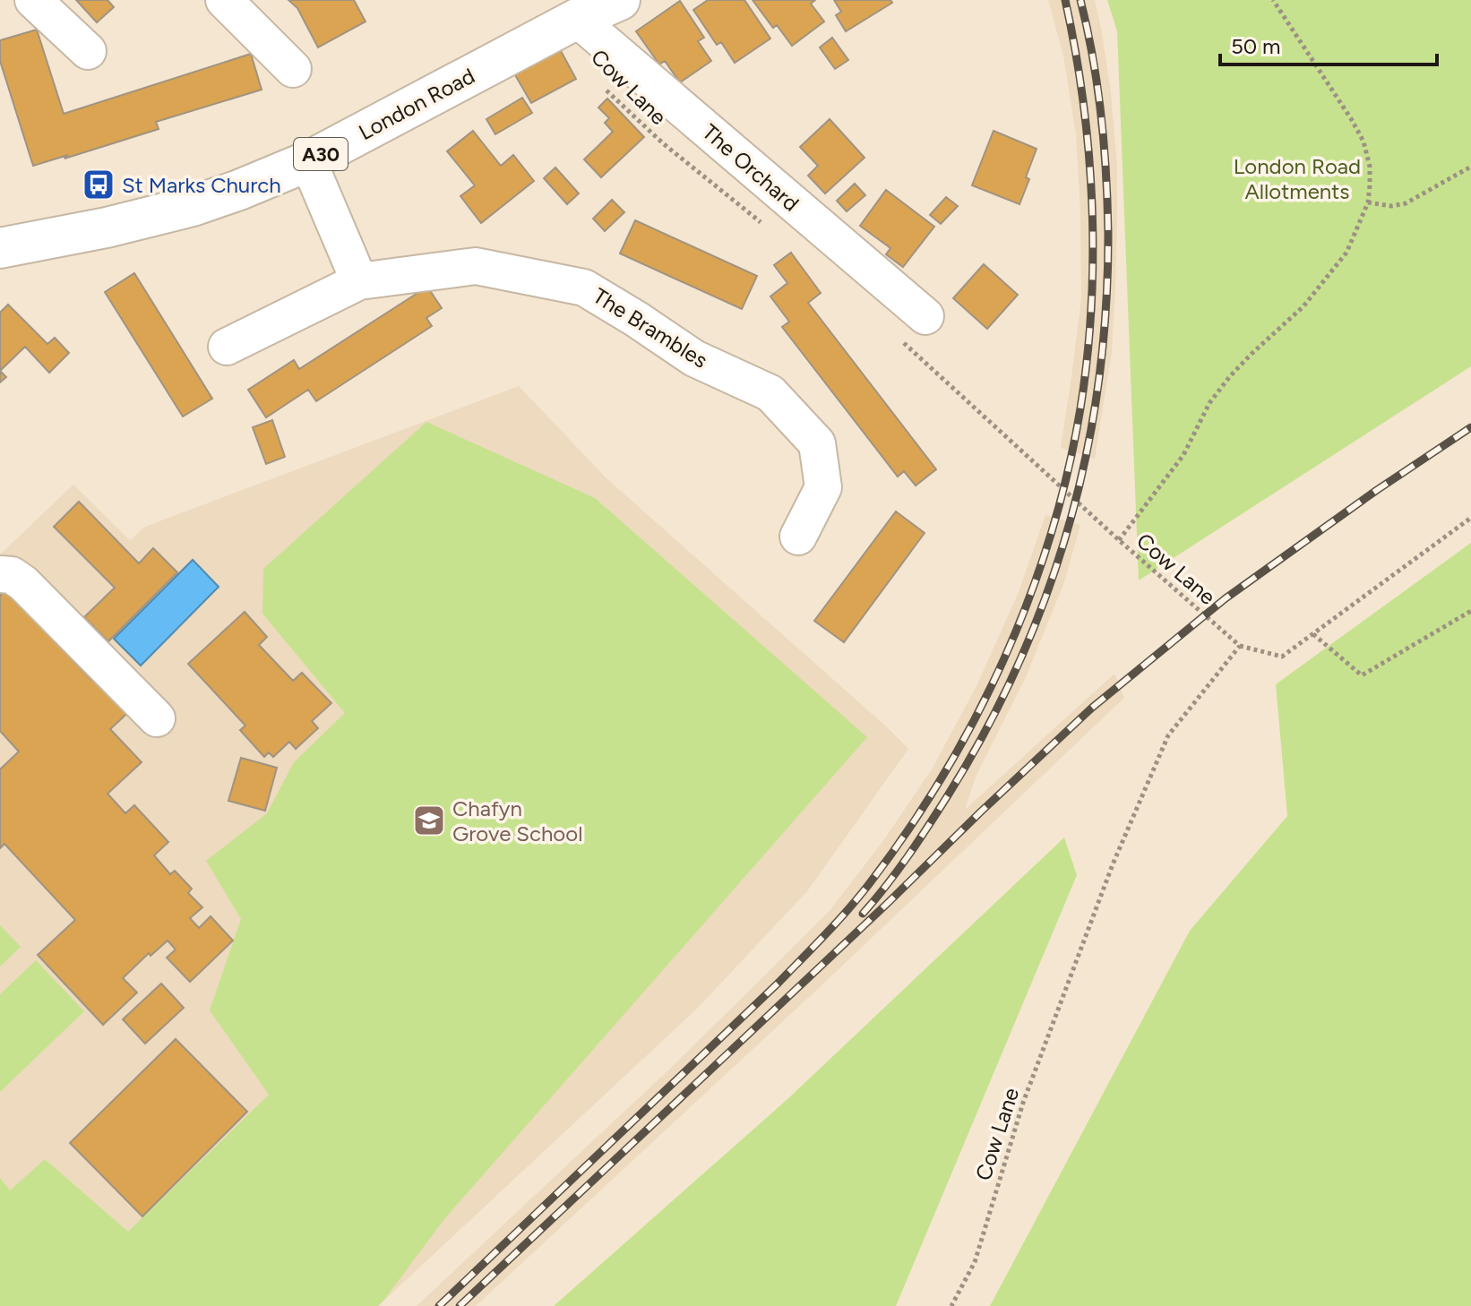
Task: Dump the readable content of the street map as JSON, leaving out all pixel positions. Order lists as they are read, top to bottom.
{
  "streets": {
    "highway": ["London Road", "A30"],
    "street": ["The Orchard", "The Brambles"],
    "path": ["Cow Lane"]
  },
  "crossings": [
    ["Cow Lane", "The Orchard"],
    ["London Road", "The Orchard"]
  ],
  "parks": ["London Road Allotments"],
  "places": {
    "bus stop": ["St Marks Church"],
    "school or university": ["Chafyn Grove School"]
  },
  "scale_bar": "50 m"
}
